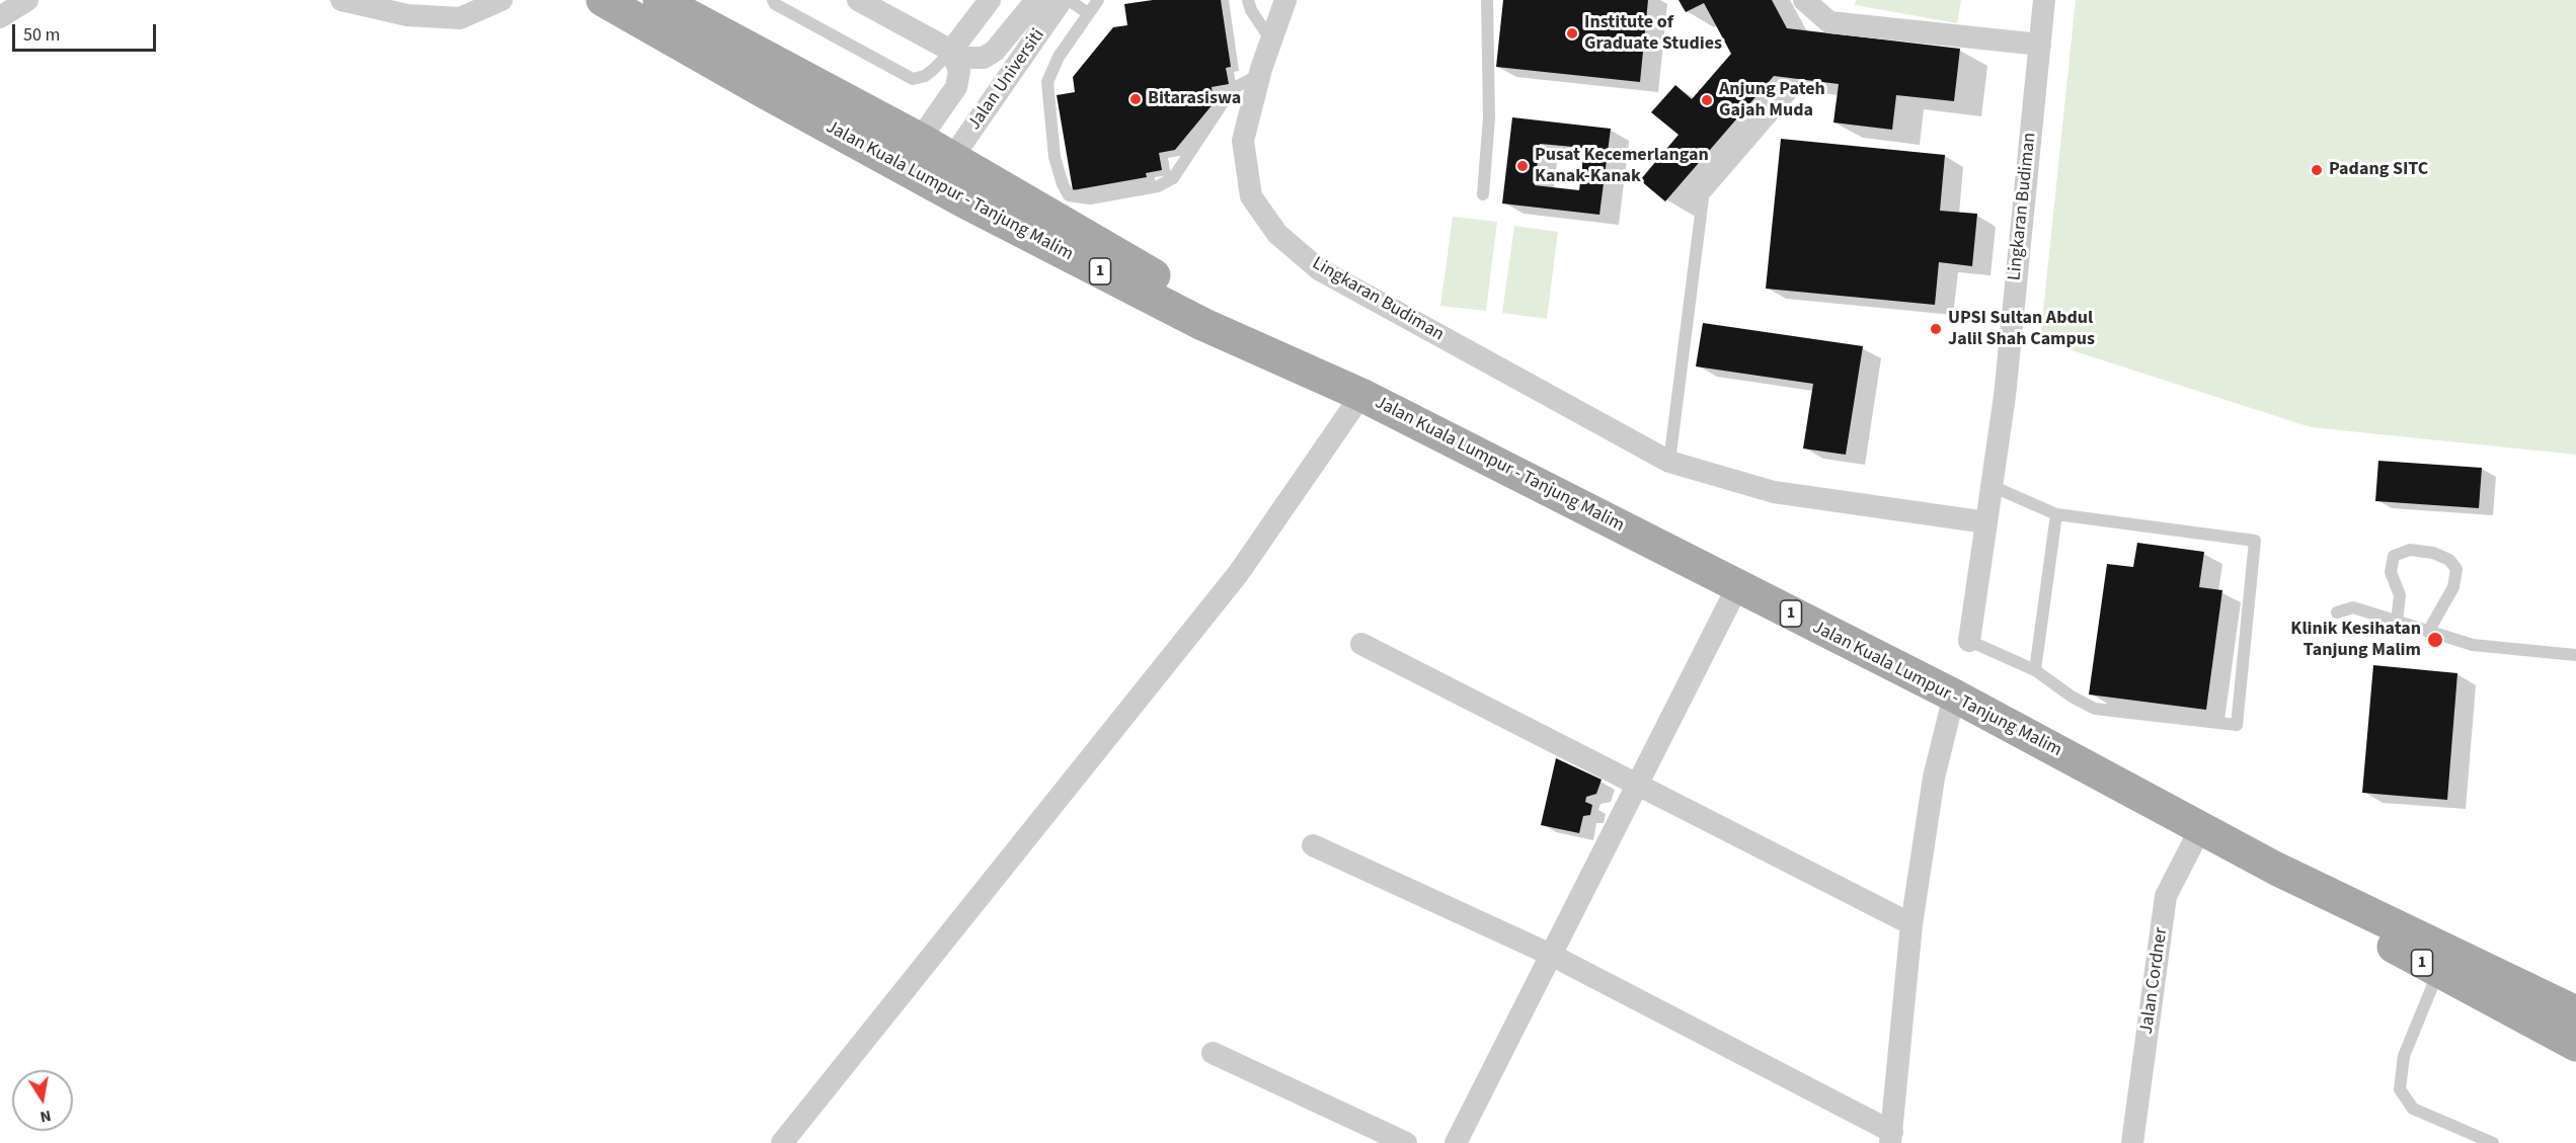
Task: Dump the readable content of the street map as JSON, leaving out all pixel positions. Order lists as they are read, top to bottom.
{
  "streets": {
    "main road": ["Jalan Kuala Lumpur - Tanjung Malim", "1"],
    "street": ["Jalan Universiti", "Lingkaran Budiman", "Jalan Cordner"]
  },
  "crossings": [
    ["Jalan Universiti", "Jalan Kuala Lumpur - Tanjung Malim"],
    ["Jalan Kuala Lumpur - Tanjung Malim", "1"],
    ["Jalan Kuala Lumpur - Tanjung Malim", "Jalan Cordner"]
  ],
  "places": [
    "Institute of Graduate Studies",
    "Bitarasiswa",
    "Anjung Pateh Gajah Muda",
    "Pusat Kecemerlangan Kanak-Kanak",
    "Padang SITC",
    "UPSI Sultan Abdul Jalil Shah Campus",
    "Klinik Kesihatan Tanjung Malim"
  ],
  "scale_bar": "50 m",
  "north": "bottom"
}
